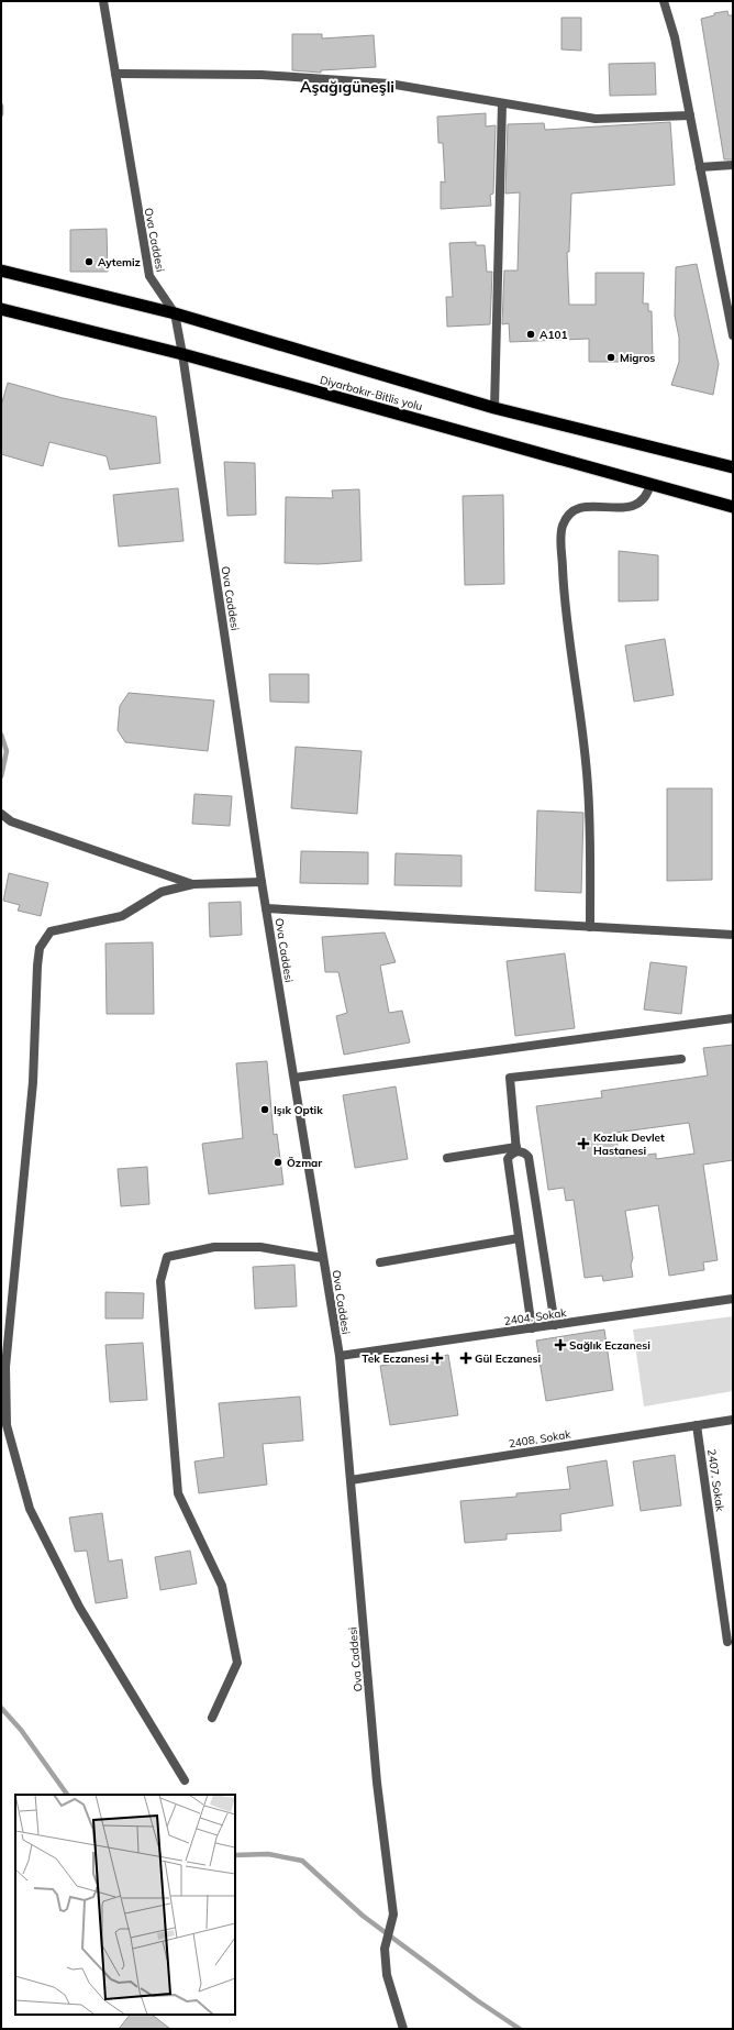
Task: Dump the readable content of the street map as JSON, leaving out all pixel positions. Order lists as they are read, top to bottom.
{
  "streets": {
    "highway": ["Diyarbakır-Bitlis yolu"],
    "street": [
      "Ova Caddesi",
      "2404. Sokak",
      "2408. Sokak",
      "2407. Sokak"
    ]
  },
  "crossings": [
    ["Ova Caddesi", "Diyarbakır-Bitlis yolu"],
    ["Ova Caddesi", "2404. Sokak"],
    ["Ova Caddesi", "2408. Sokak"],
    ["2408. Sokak", "2407. Sokak"]
  ],
  "districts": ["Aşağıgüneşli"],
  "places": {
    "other": [
      "Aytemiz",
      "A101",
      "Migros",
      "Işık Optik",
      "Özmar"
    ],
    "health": [
      "Kozluk Devlet Hastanesi",
      "Sağlık Eczanesi",
      "Tek Eczanesi",
      "Gül Eczanesi"
    ]
  }
}
